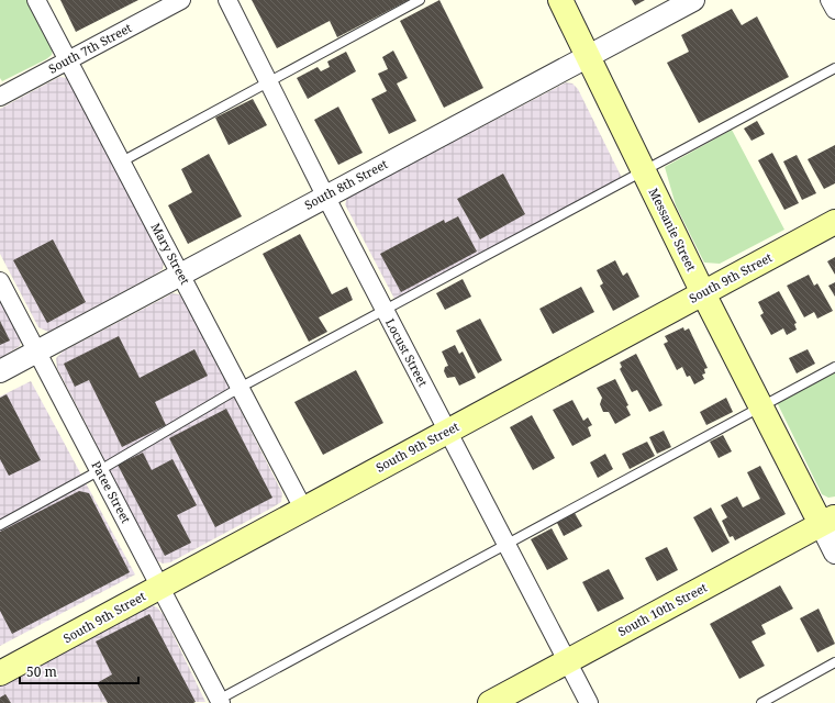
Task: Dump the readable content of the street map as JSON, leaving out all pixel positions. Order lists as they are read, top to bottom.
{
  "streets": {
    "main road": ["Messanie Street", "South 9th Street", "South 10th Street"],
    "street": [
      "South 7th Street",
      "South 8th Street",
      "Mary Street",
      "Locust Street",
      "Patee Street"
    ]
  },
  "crossings": [
    ["South 7th Street", "Mary Street"],
    ["South 8th Street", "Messanie Street"],
    ["South 8th Street", "Mary Street"],
    ["South 8th Street", "Locust Street"],
    ["South 8th Street", "Patee Street"],
    ["Messanie Street", "South 9th Street"],
    ["Messanie Street", "South 10th Street"],
    ["Mary Street", "South 9th Street"],
    ["South 9th Street", "Locust Street"],
    ["South 9th Street", "Patee Street"],
    ["Locust Street", "South 10th Street"]
  ],
  "scale_bar": "50 m"
}
